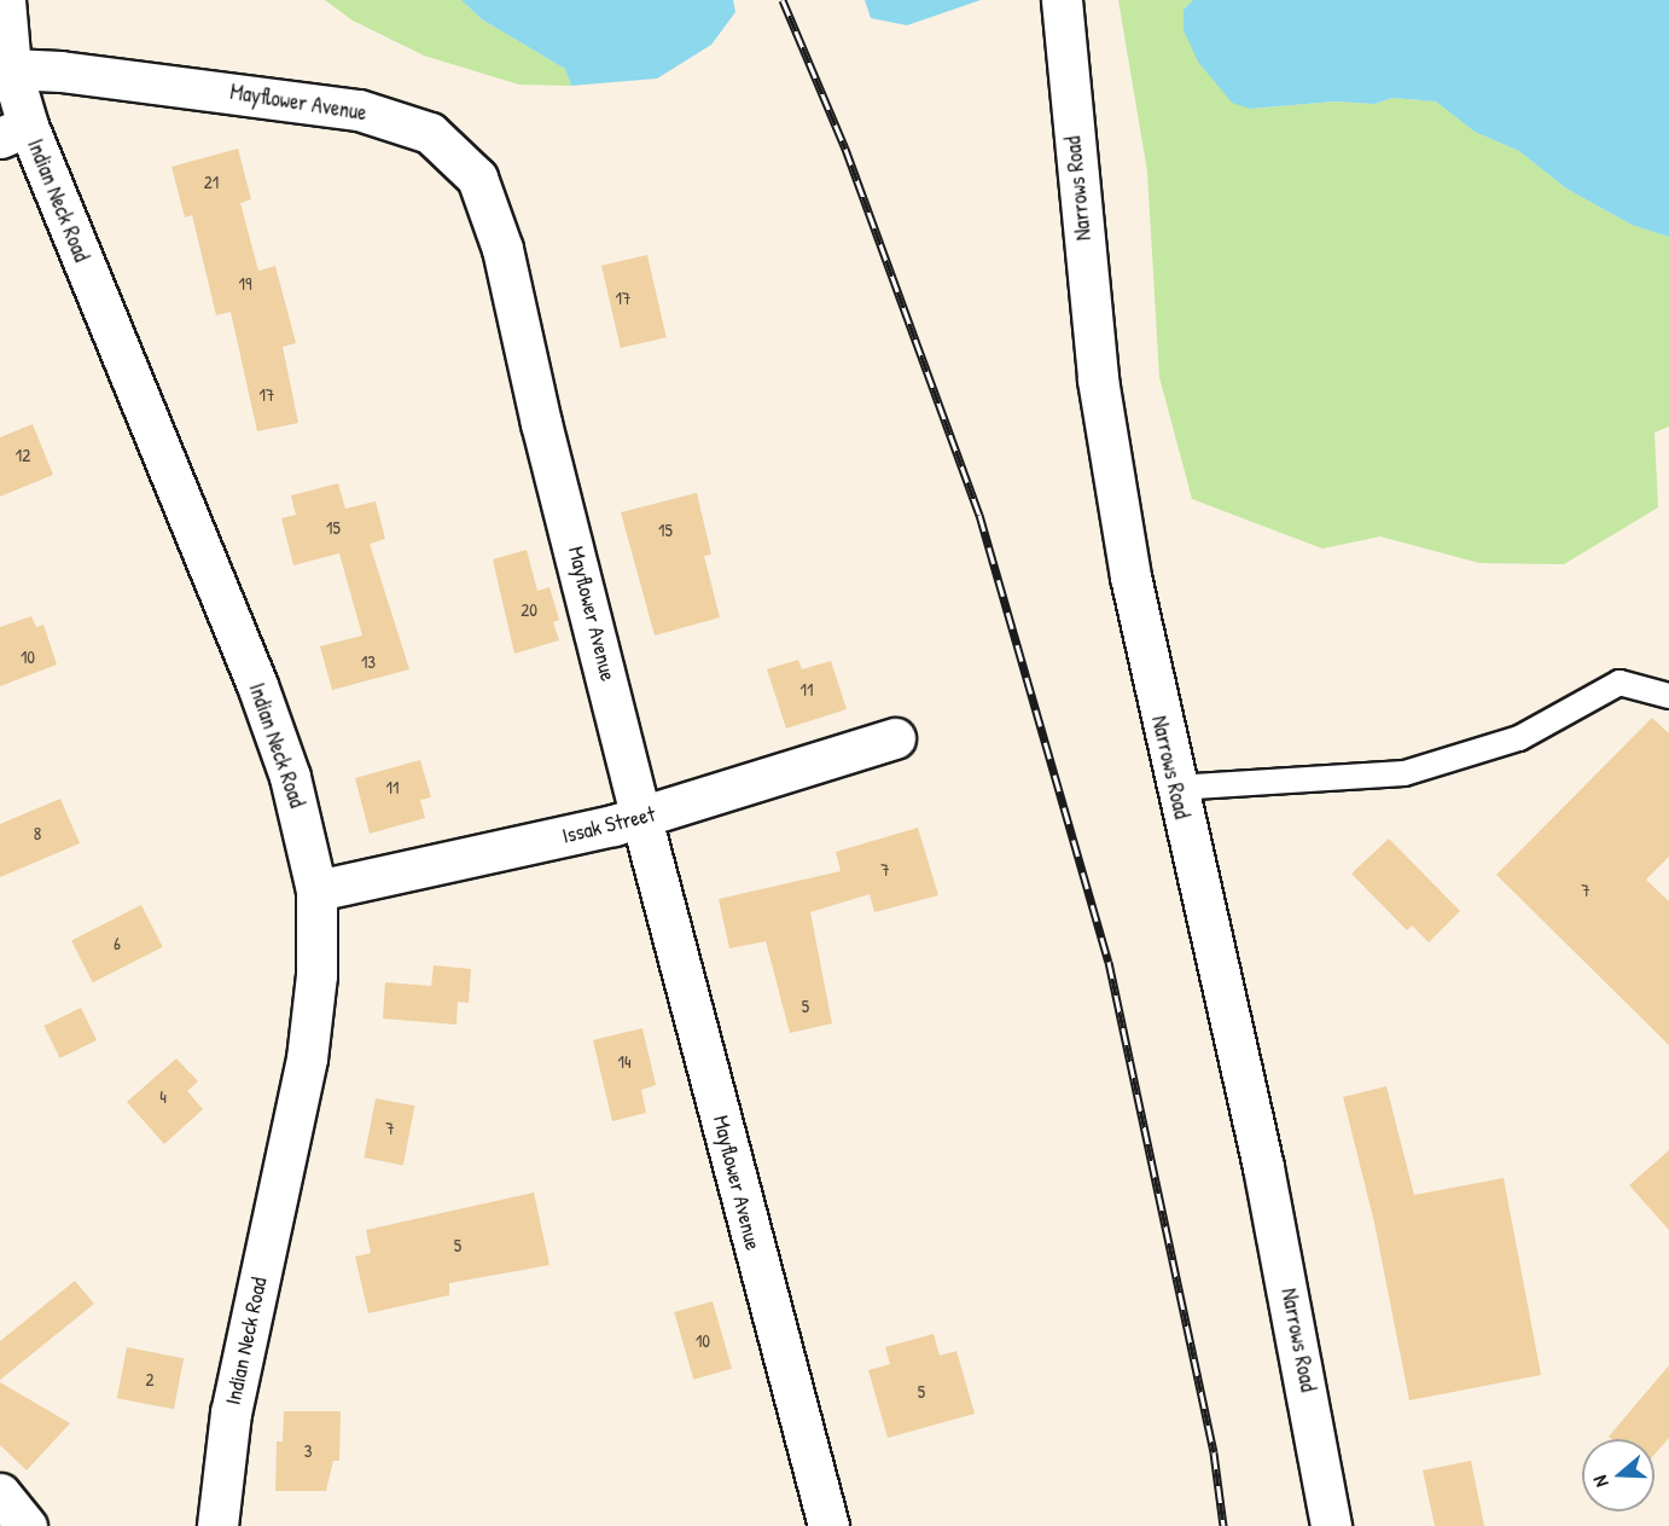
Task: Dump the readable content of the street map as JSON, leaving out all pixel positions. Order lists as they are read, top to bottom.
{
  "streets": {
    "street": [
      "Mayflower Avenue",
      "Narrows Road",
      "Indian Neck Road",
      "Issak Street"
    ]
  },
  "crossings": [
    ["Mayflower Avenue", "Indian Neck Road"],
    ["Mayflower Avenue", "Issak Street"],
    ["Indian Neck Road", "Issak Street"]
  ],
  "house_numbers": [
    "21",
    "19",
    "17",
    "17",
    "12",
    "15",
    "15",
    "20",
    "10",
    "13",
    "11",
    "11",
    "8",
    "7",
    "7",
    "6",
    "5",
    "14",
    "4",
    "7",
    "5",
    "10",
    "2",
    "5",
    "3"
  ],
  "north": "left"
}
